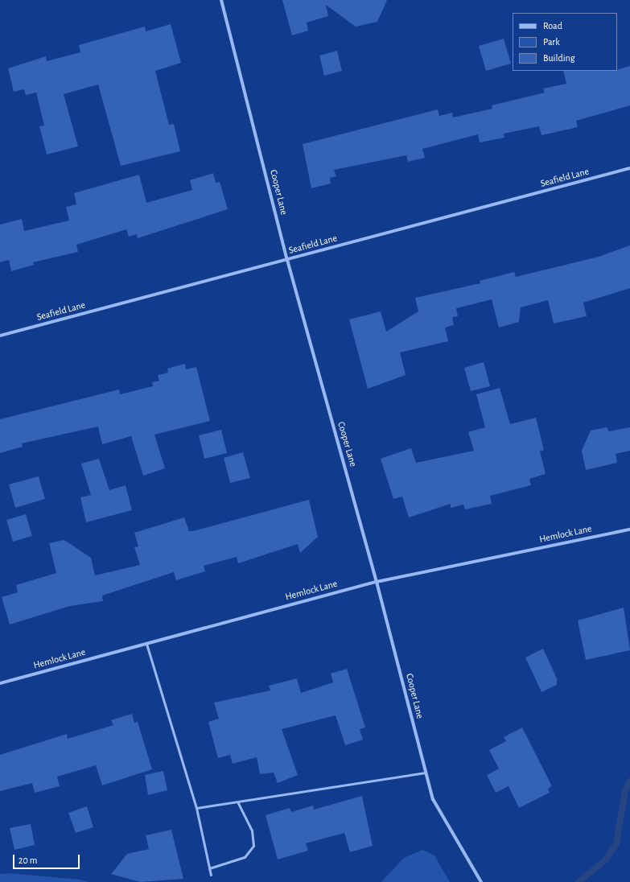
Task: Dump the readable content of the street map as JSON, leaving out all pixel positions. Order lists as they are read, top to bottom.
{
  "streets": {
    "street": ["Seafield Lane", "Cooper Lane", "Hemlock Lane"]
  },
  "crossings": [
    ["Seafield Lane", "Cooper Lane"],
    ["Cooper Lane", "Hemlock Lane"]
  ],
  "legend": ["Road", "Park", "Building"],
  "scale_bar": "20 m"
}
